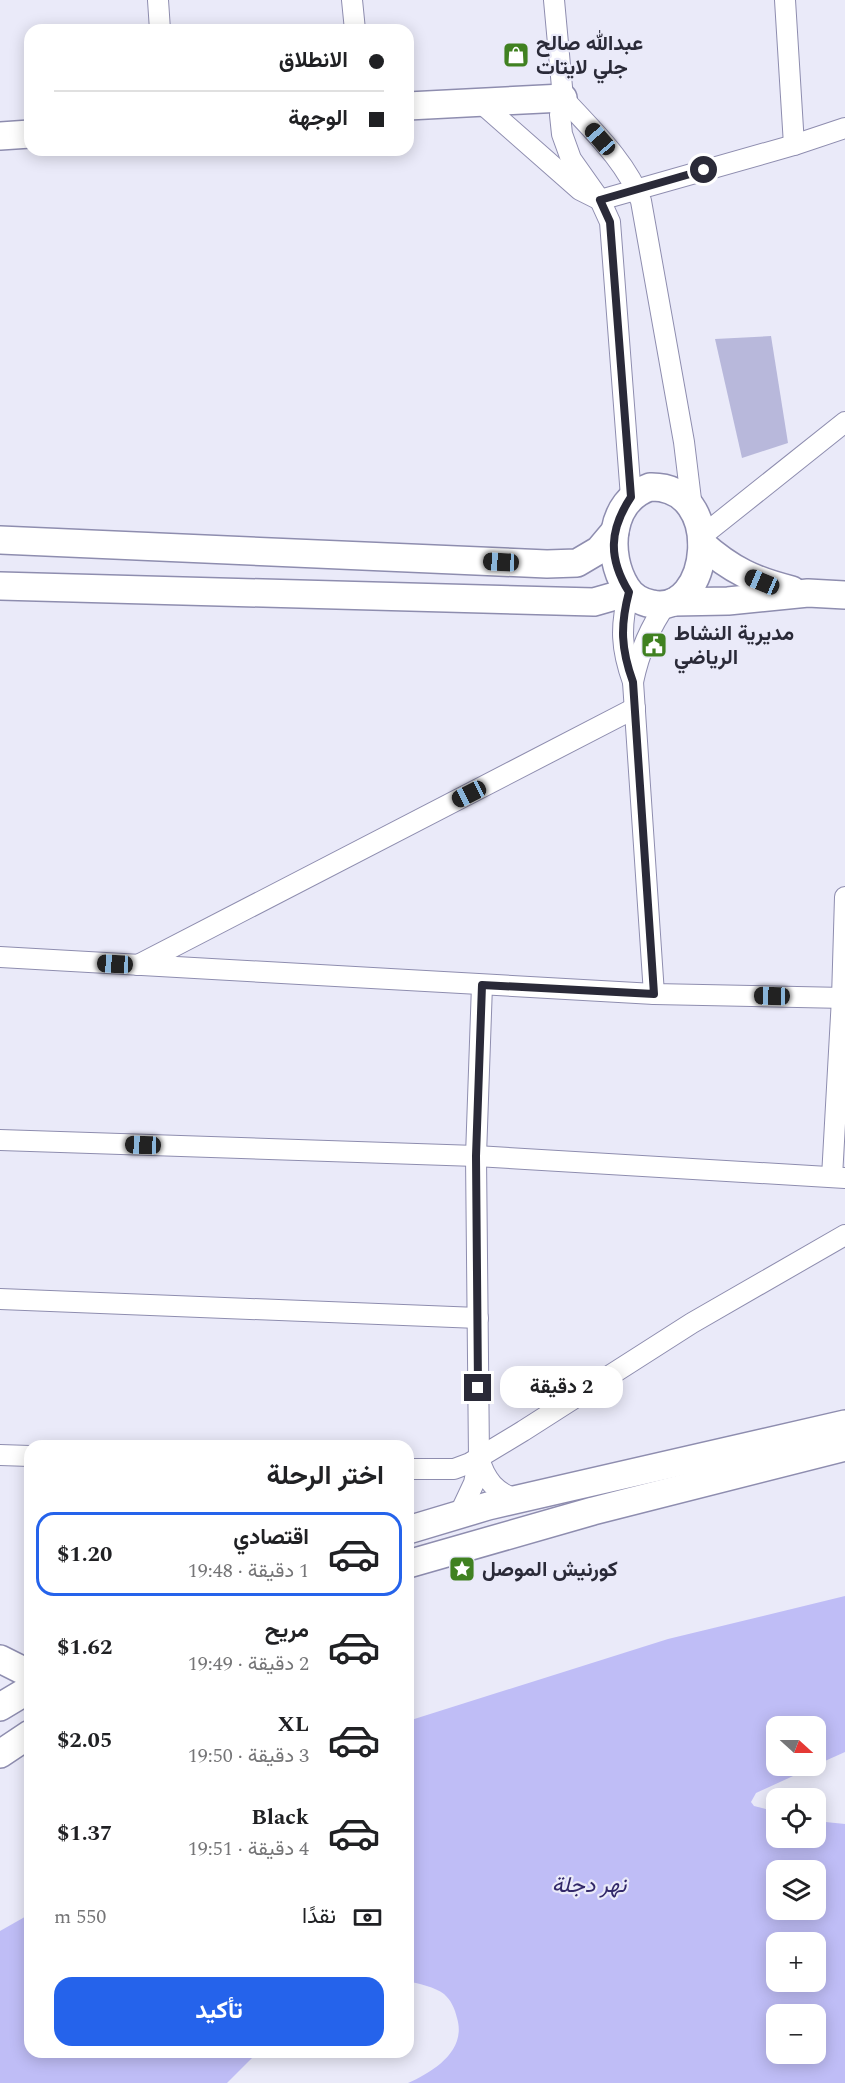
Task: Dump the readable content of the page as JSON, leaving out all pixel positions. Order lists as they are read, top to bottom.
{
  "water": ["نهر دجلة"],
  "places": {
    "shop": ["عبدالله صالح جلي لايتات"],
    "public building": ["مديرية النشاط الرياضي"],
    "place": ["كورنيش الموصل"]
  },
  "north": "right",
  "page": {
    "banner": ["الانطلاق", "الوجهة"],
    "bubble": "2 دقيقة",
    "heading": "اختر الرحلة",
    "list": [
      {
        "name": "اقتصادي",
        "note": "1 دقيقة · 19:48",
        "value": "$1.20"
      },
      {
        "name": "مريح",
        "note": "2 دقيقة · 19:49",
        "value": "$1.62"
      },
      {
        "name": "XL",
        "note": "3 دقيقة · 19:50",
        "value": "$2.05"
      },
      {
        "name": "Black",
        "note": "4 دقيقة · 19:51",
        "value": "$1.37"
      }
    ],
    "map_buttons": ["+", "−"],
    "pay": ["نقدًا", "550 m"],
    "buttons": "تأكيد"
  }
}
